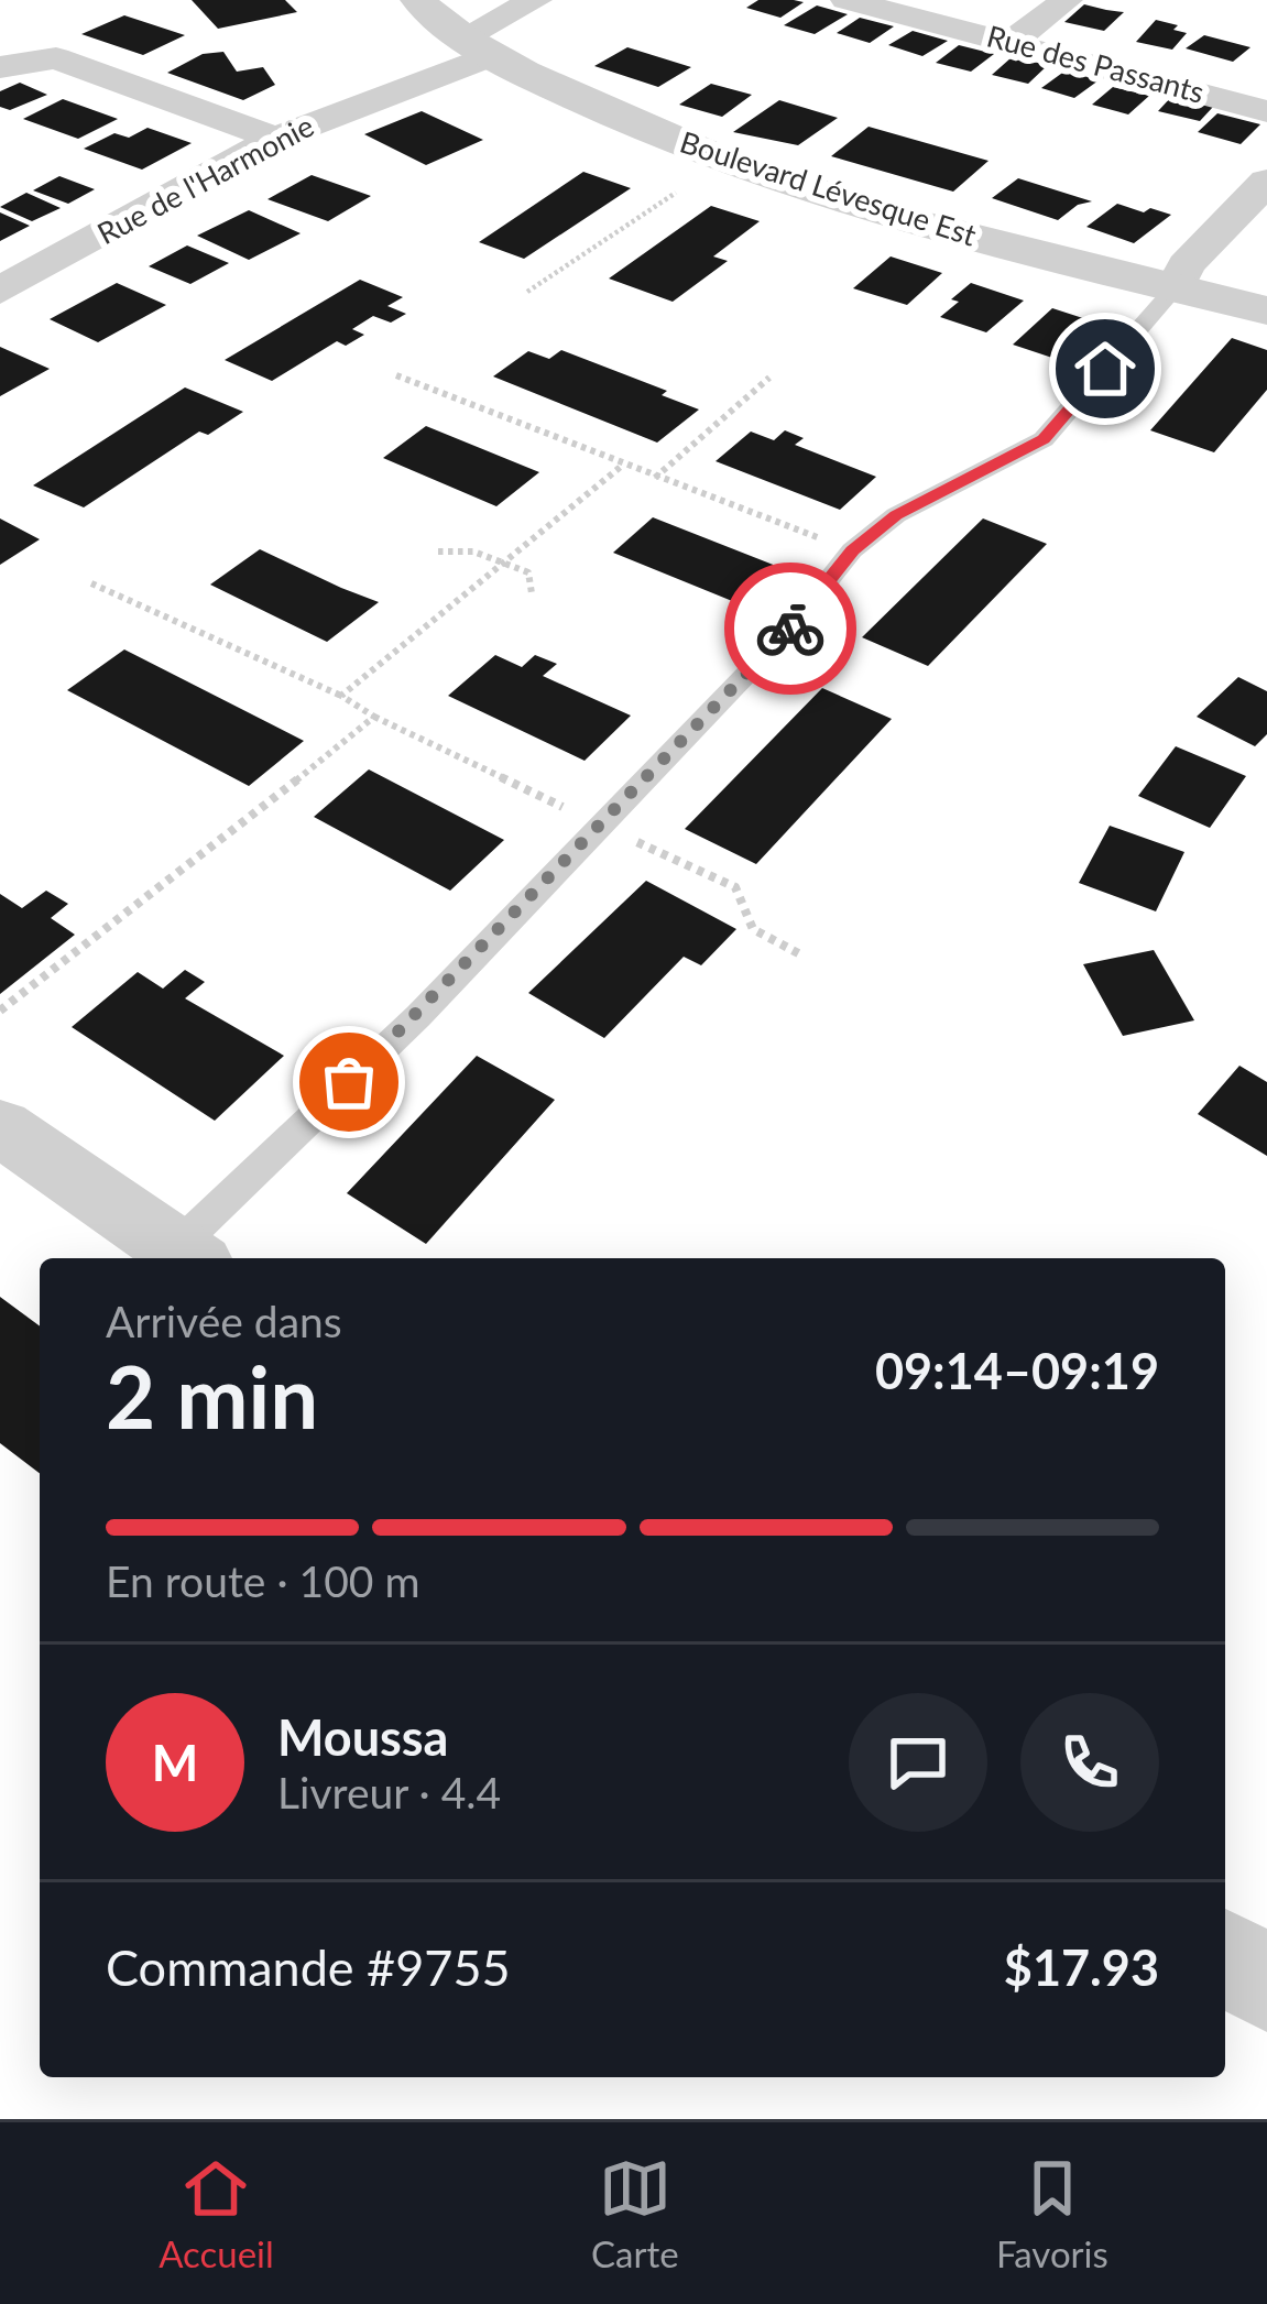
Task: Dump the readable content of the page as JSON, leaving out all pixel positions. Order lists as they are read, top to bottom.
{
  "streets": {
    "street": ["Rue des Passants", "Rue de l'Harmonie", "Boulevard Lévesque Est"]
  },
  "crossings": [
    ["Rue de l'Harmonie", "Boulevard Lévesque Est"]
  ],
  "page": {
    "heading": ["2 min", "Arrivée dans", "09:14–09:19"],
    "panel": [
      "Moussa",
      "Livreur · 4.4",
      "Commande #9755",
      "$17.93"
    ],
    "bar": "En route · 100 m",
    "round": "M",
    "tabs": ["Accueil", "Carte", "Favoris"]
  }
}
